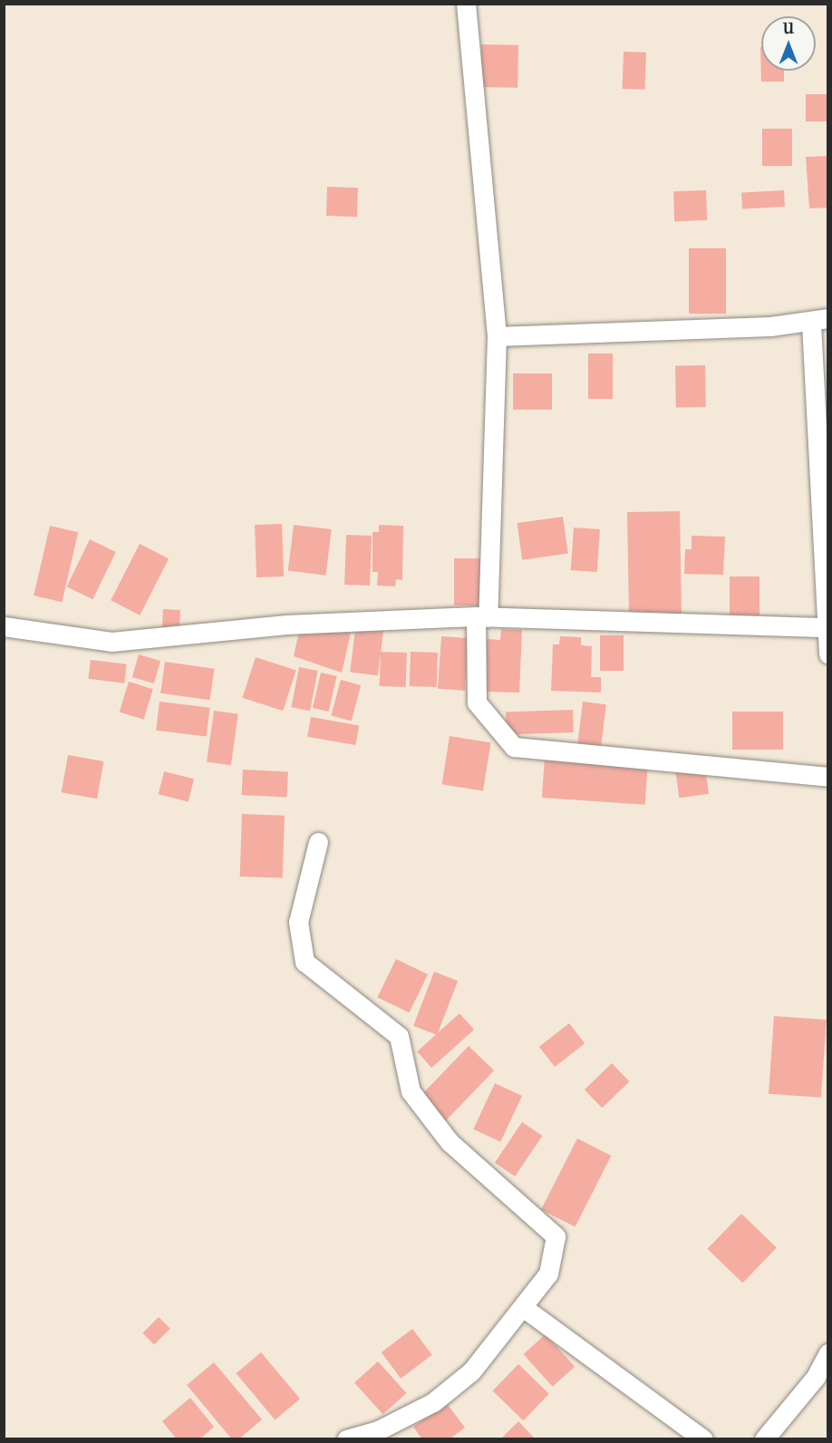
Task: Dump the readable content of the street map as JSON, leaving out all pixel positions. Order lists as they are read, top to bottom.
{
  "north": "top"
}
